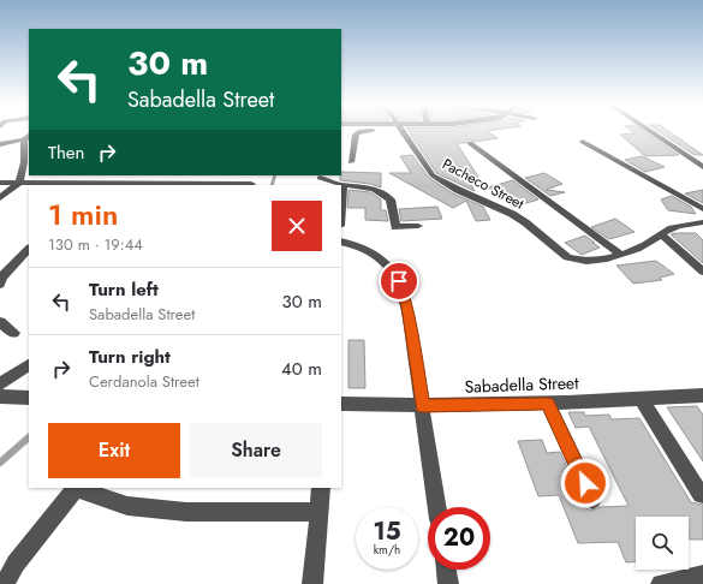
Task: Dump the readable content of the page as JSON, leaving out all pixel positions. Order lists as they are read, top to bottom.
{
  "streets": {
    "street": ["Pacheco Street", "Sabadella Street"]
  },
  "page": {
    "turn": ["30 m", "Sabadella Street"],
    "then": "Then",
    "heading": ["1 min", "130 m · 19:44"],
    "list": [
      {
        "name": "Turn left",
        "note": "Sabadella Street",
        "value": "30 m"
      },
      {
        "name": "Turn right",
        "note": "Cerdanola Street",
        "value": "40 m"
      }
    ],
    "buttons": ["Exit", "Share"],
    "speed": "15 km/h",
    "limit": "20"
  }
}
